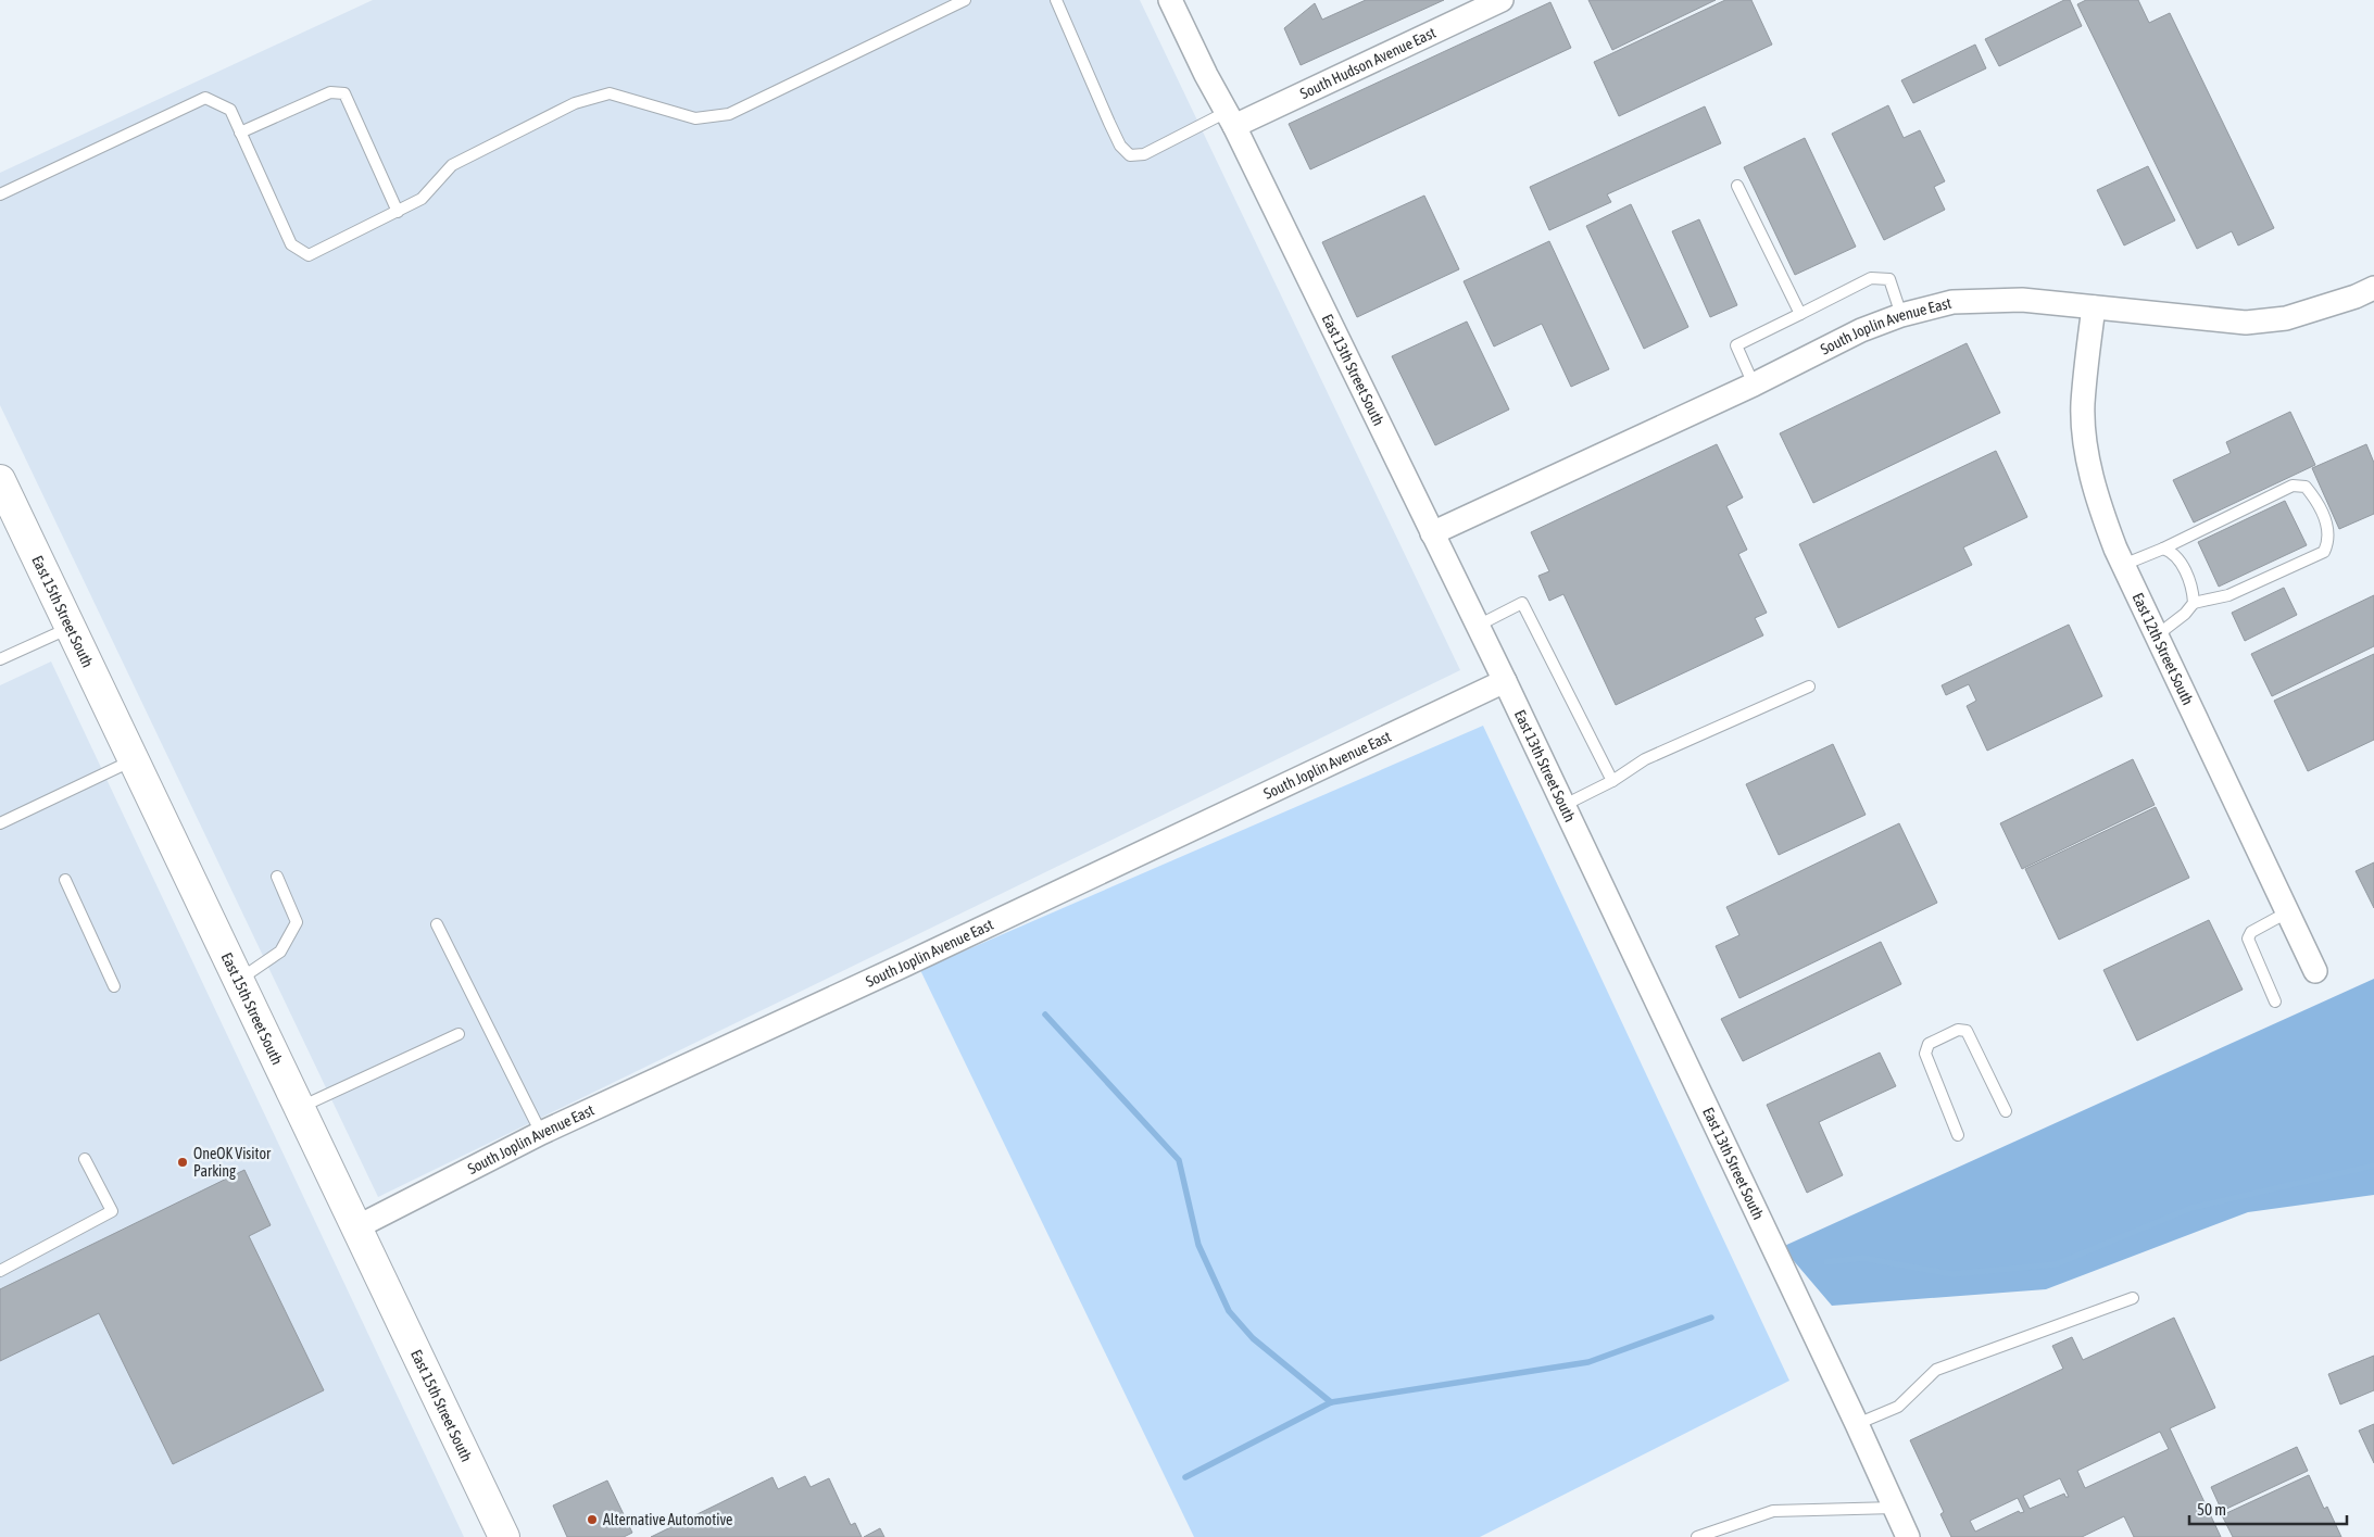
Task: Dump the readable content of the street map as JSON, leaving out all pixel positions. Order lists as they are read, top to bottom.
{
  "streets": {
    "main road": ["East 15th Street South"],
    "street": [
      "South Hudson Avenue East",
      "South Joplin Avenue East",
      "East 13th Street South",
      "East 12th Street South"
    ]
  },
  "crossings": [
    ["South Hudson Avenue East", "East 13th Street South"],
    ["South Joplin Avenue East", "East 13th Street South"],
    ["South Joplin Avenue East", "East 15th Street South"],
    ["South Joplin Avenue East", "East 12th Street South"]
  ],
  "places": ["OneOK Visitor Parking", "Alternative Automotive"],
  "scale_bar": "50 m"
}
